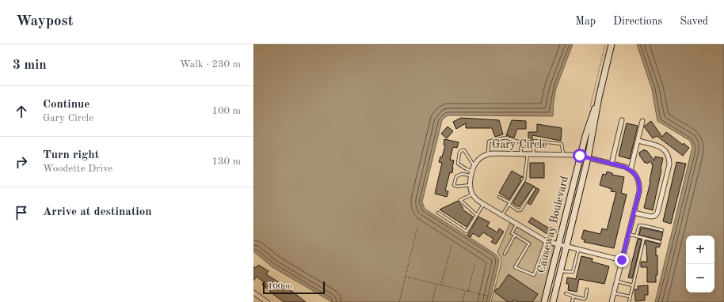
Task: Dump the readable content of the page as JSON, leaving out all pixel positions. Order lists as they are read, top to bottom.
{
  "streets": {
    "street": ["Gary Circle", "Causeway Boulevard"]
  },
  "crossings": [
    ["Gary Circle", "Causeway Boulevard"]
  ],
  "scale_bar": "100 m",
  "page": {
    "header": "Waypost",
    "nav": ["Map", "Directions", "Saved"],
    "heading": ["3 min", "Walk · 230 m"],
    "list": [
      ["Continue", "Gary Circle", "100 m"],
      ["Turn right", "Woodette Drive", "130 m"],
      "Arrive at destination"
    ],
    "map_buttons": ["+", "−"],
    "scale": "100 m"
  }
}
